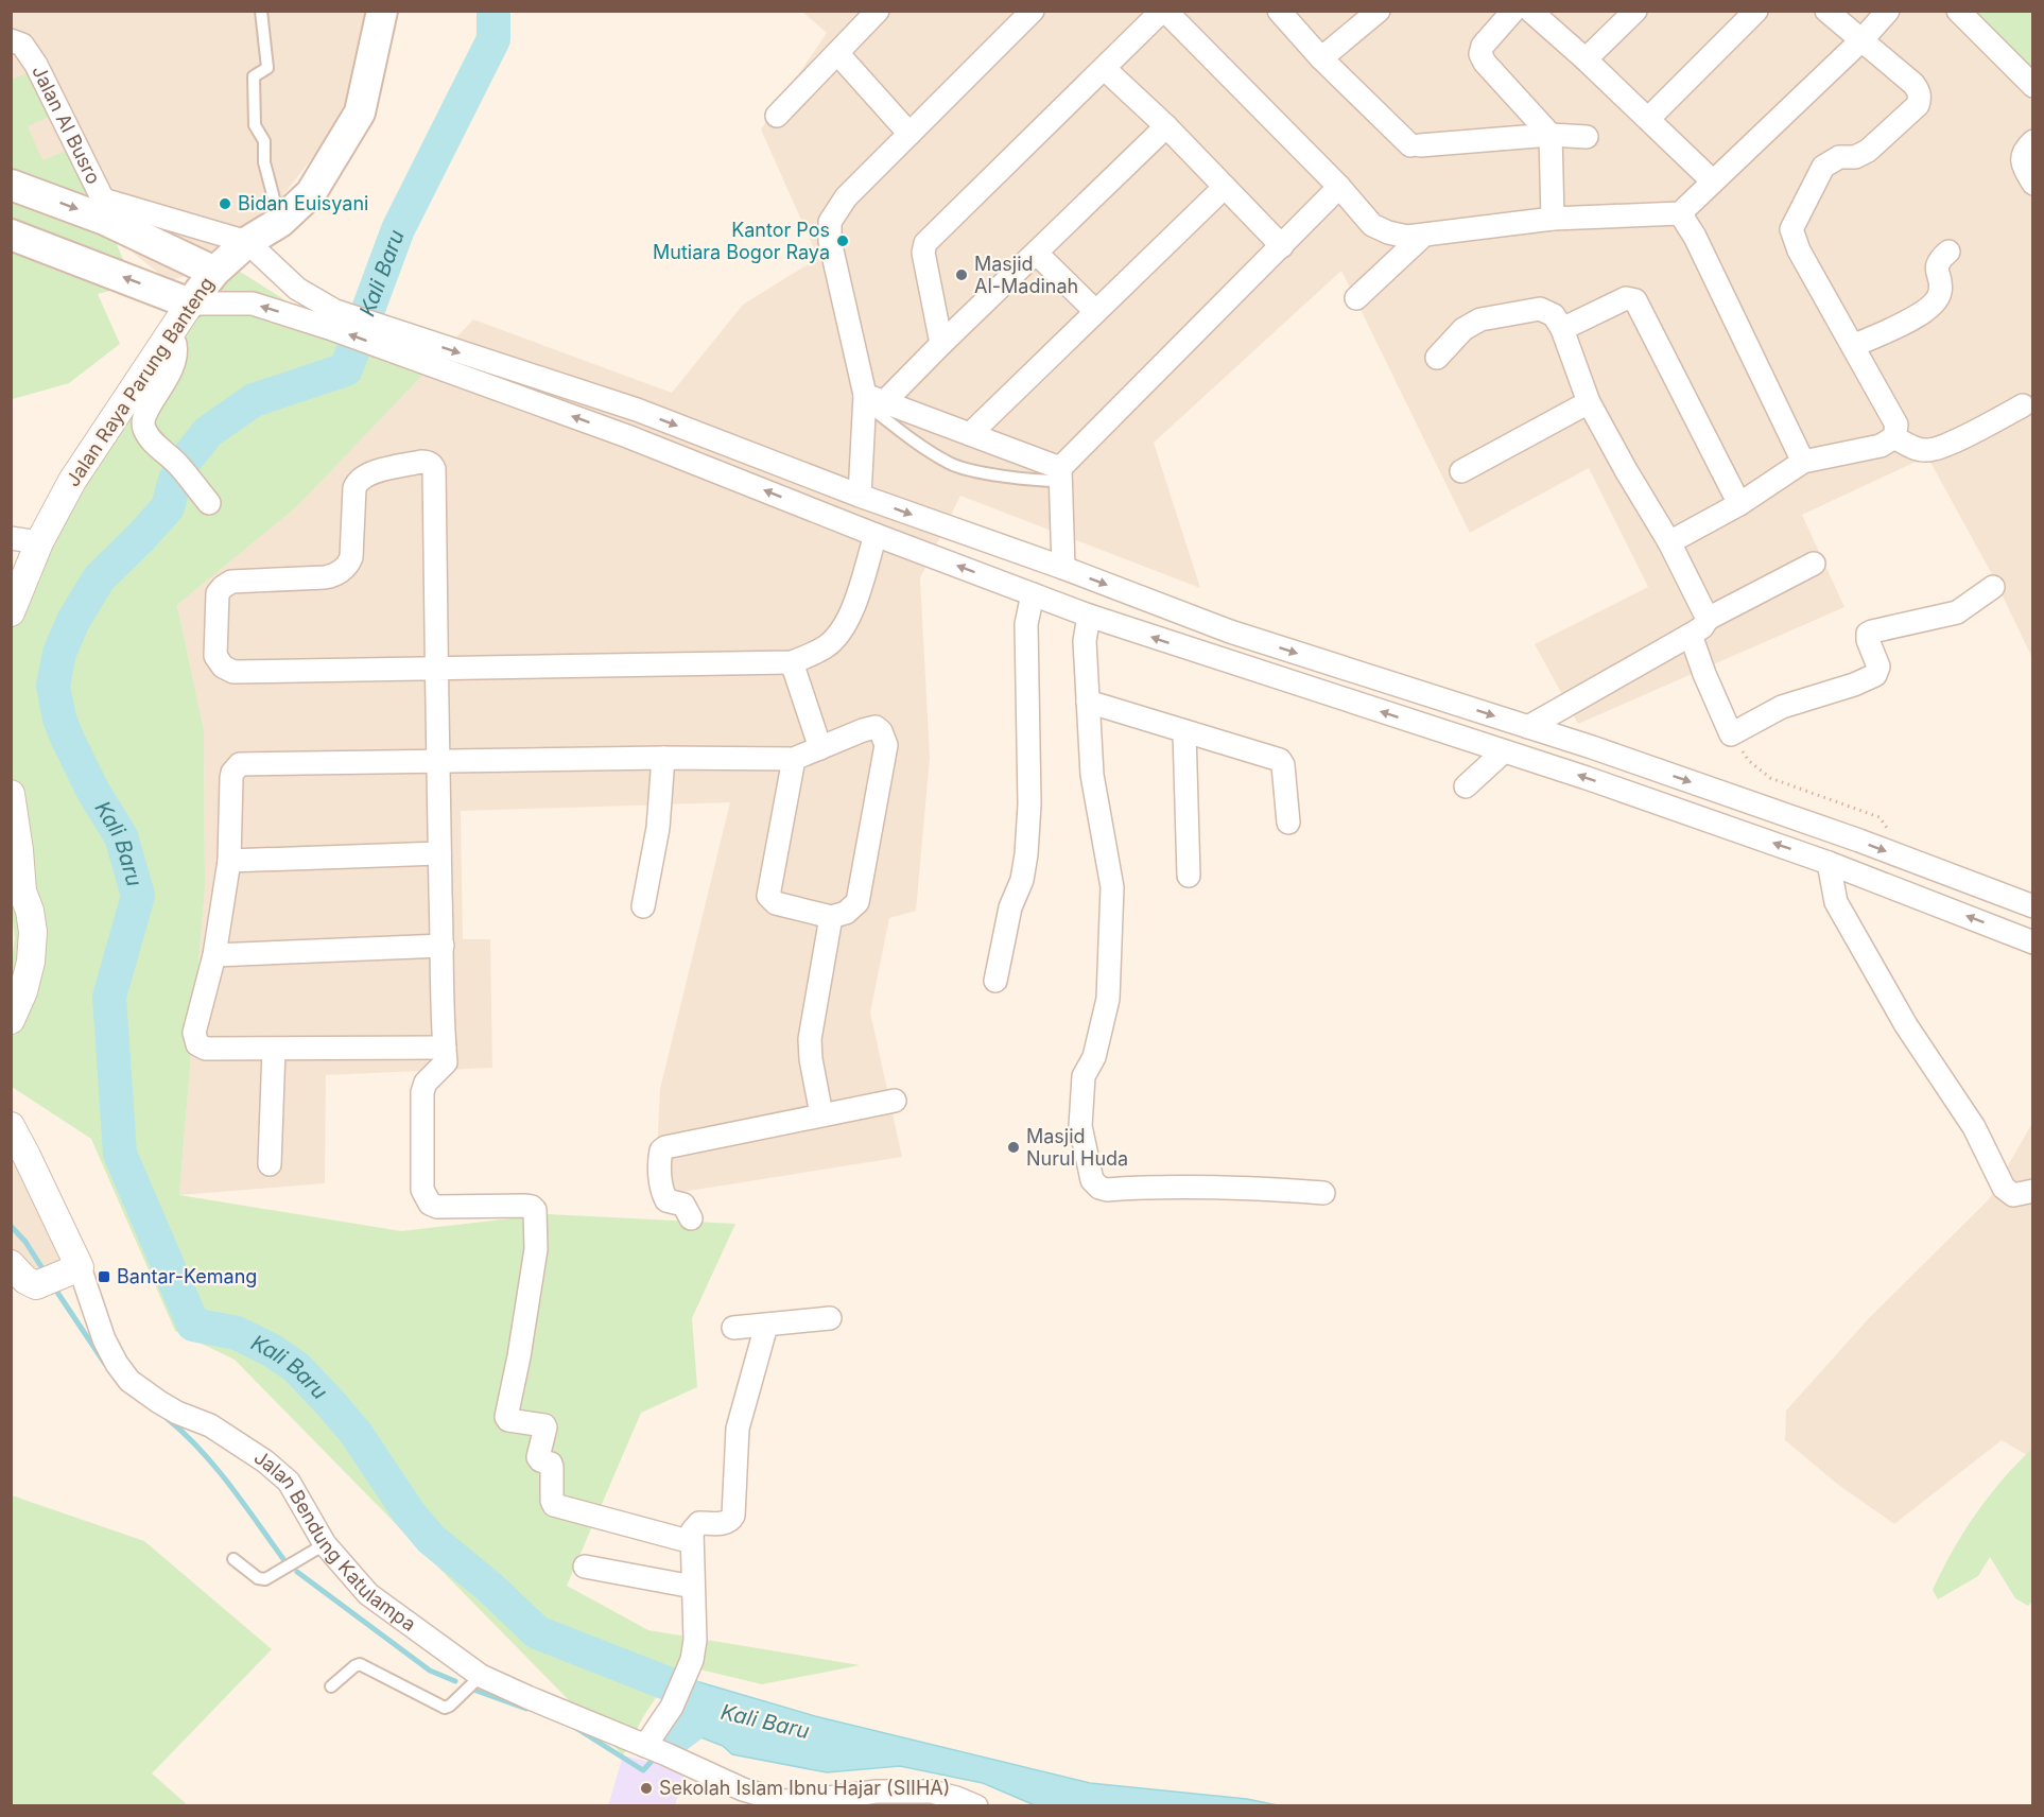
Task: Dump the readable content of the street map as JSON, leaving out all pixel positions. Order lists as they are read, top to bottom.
{
  "streets": {
    "main road": ["Jalan Raya Parung Banteng"],
    "street": ["Jalan Al Busro", "Jalan Bendung Katulampa"]
  },
  "water": ["Kali Baru"],
  "places": {
    "other": [
      "Bidan Euisyani",
      "Kantor Pos Mutiara Bogor Raya",
      "Masjid Al-Madinah",
      "Masjid Nurul Huda",
      "Sekolah Islam Ibnu Hajar (SIIHA)"
    ],
    "transit": ["Bantar-Kemang"]
  }
}
